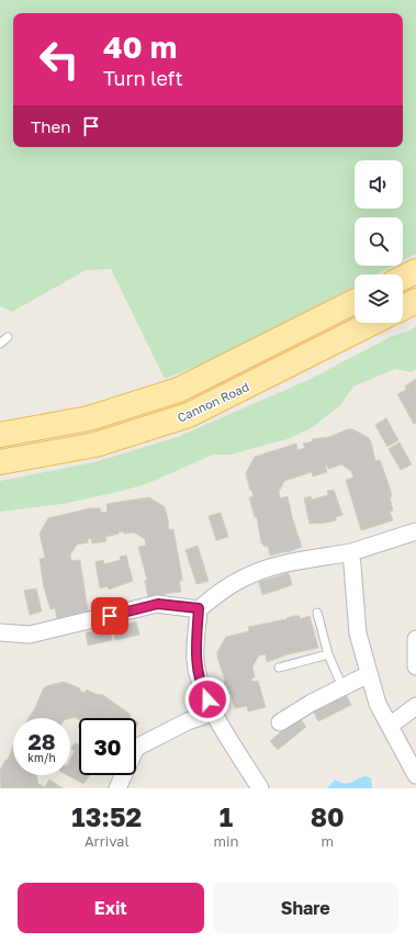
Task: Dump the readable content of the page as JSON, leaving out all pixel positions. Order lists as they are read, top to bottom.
{
  "streets": {
    "main road": ["Cannon Road"]
  },
  "page": {
    "turn": ["40 m", "Turn left"],
    "then": "Then",
    "speed": "28 km/h",
    "limit": "30",
    "eta": [
      "13:52",
      "Arrival",
      "1",
      "min",
      "80",
      "m"
    ],
    "buttons": ["Exit", "Share"]
  }
}
